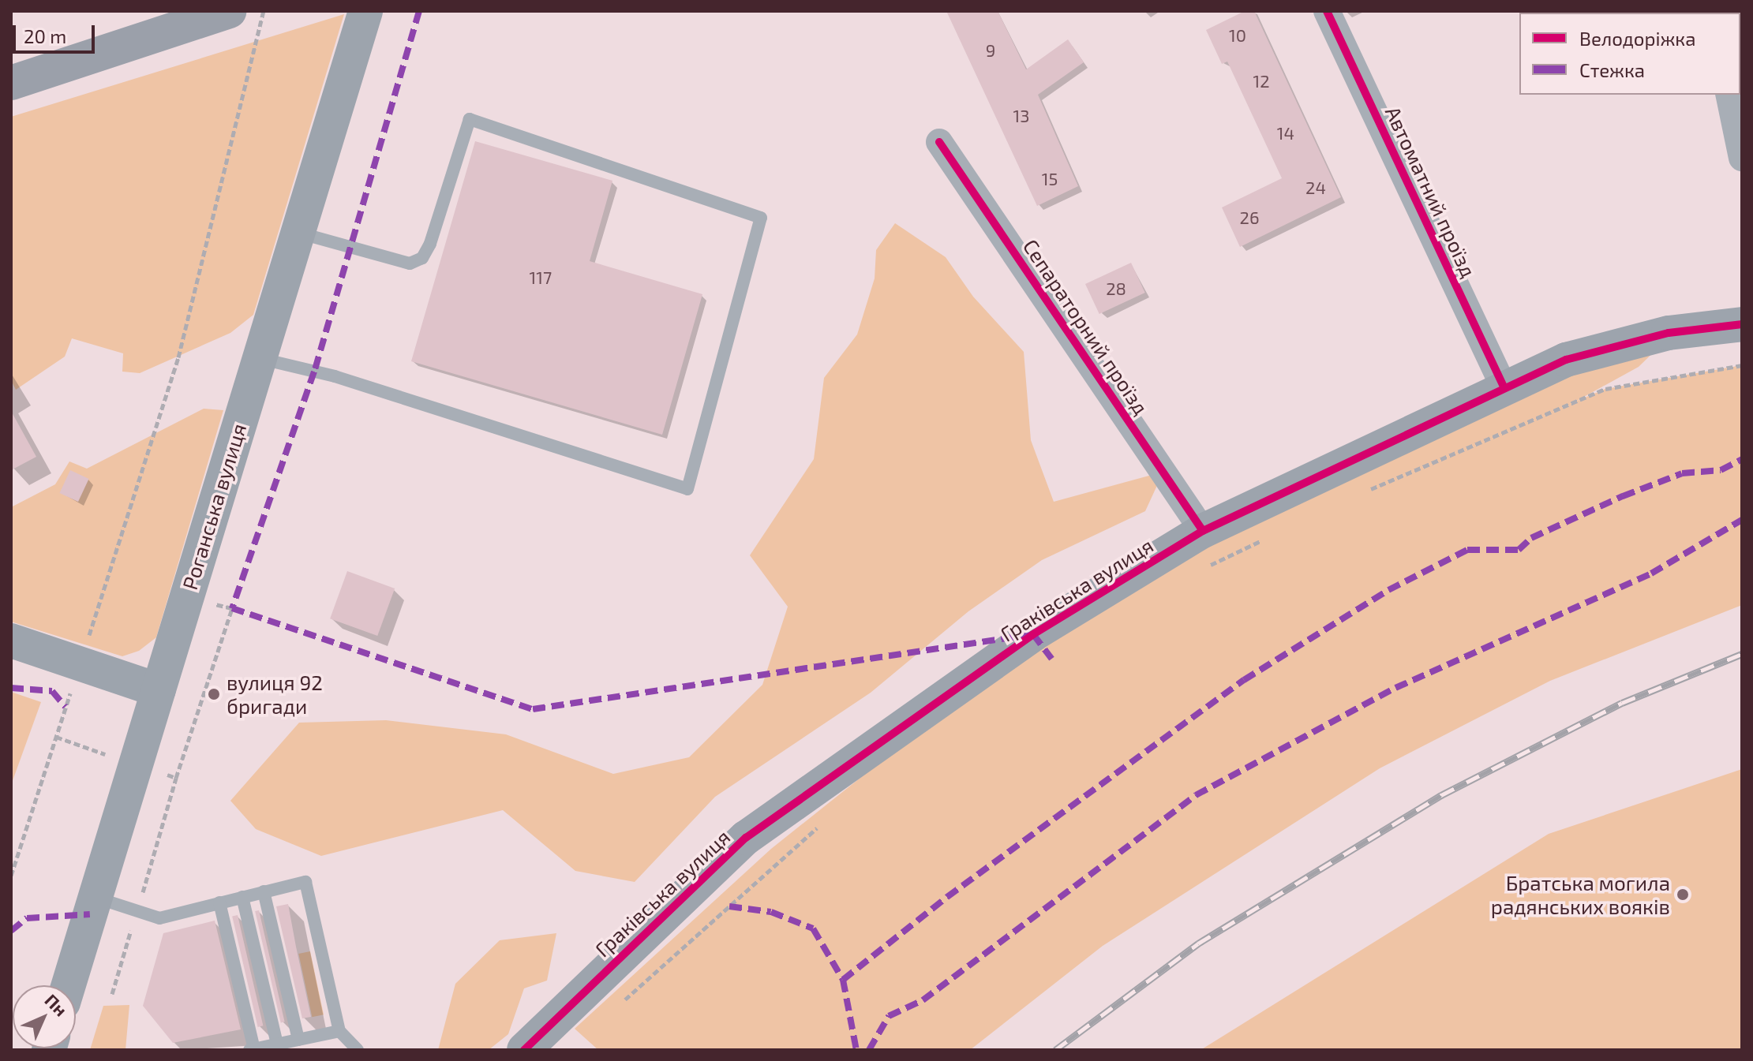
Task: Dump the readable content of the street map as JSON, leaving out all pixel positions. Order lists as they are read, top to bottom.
{
  "streets": {
    "street": [
      "Автоматний проїзд",
      "Сепараторний проїзд",
      "Роганська вулиця",
      "Граківська вулиця"
    ]
  },
  "crossings": [
    ["Автоматний проїзд", "Граківська вулиця"],
    ["Сепараторний проїзд", "Граківська вулиця"]
  ],
  "places": ["вулиця 92 бригади", "Братська могила радянських вояків"],
  "house_numbers": [
    "10",
    "9",
    "12",
    "13",
    "14",
    "15",
    "24",
    "26",
    "117",
    "28"
  ],
  "legend": ["Велодоріжка", "Стежка"],
  "scale_bar": "20 m",
  "north": "top right"
}
